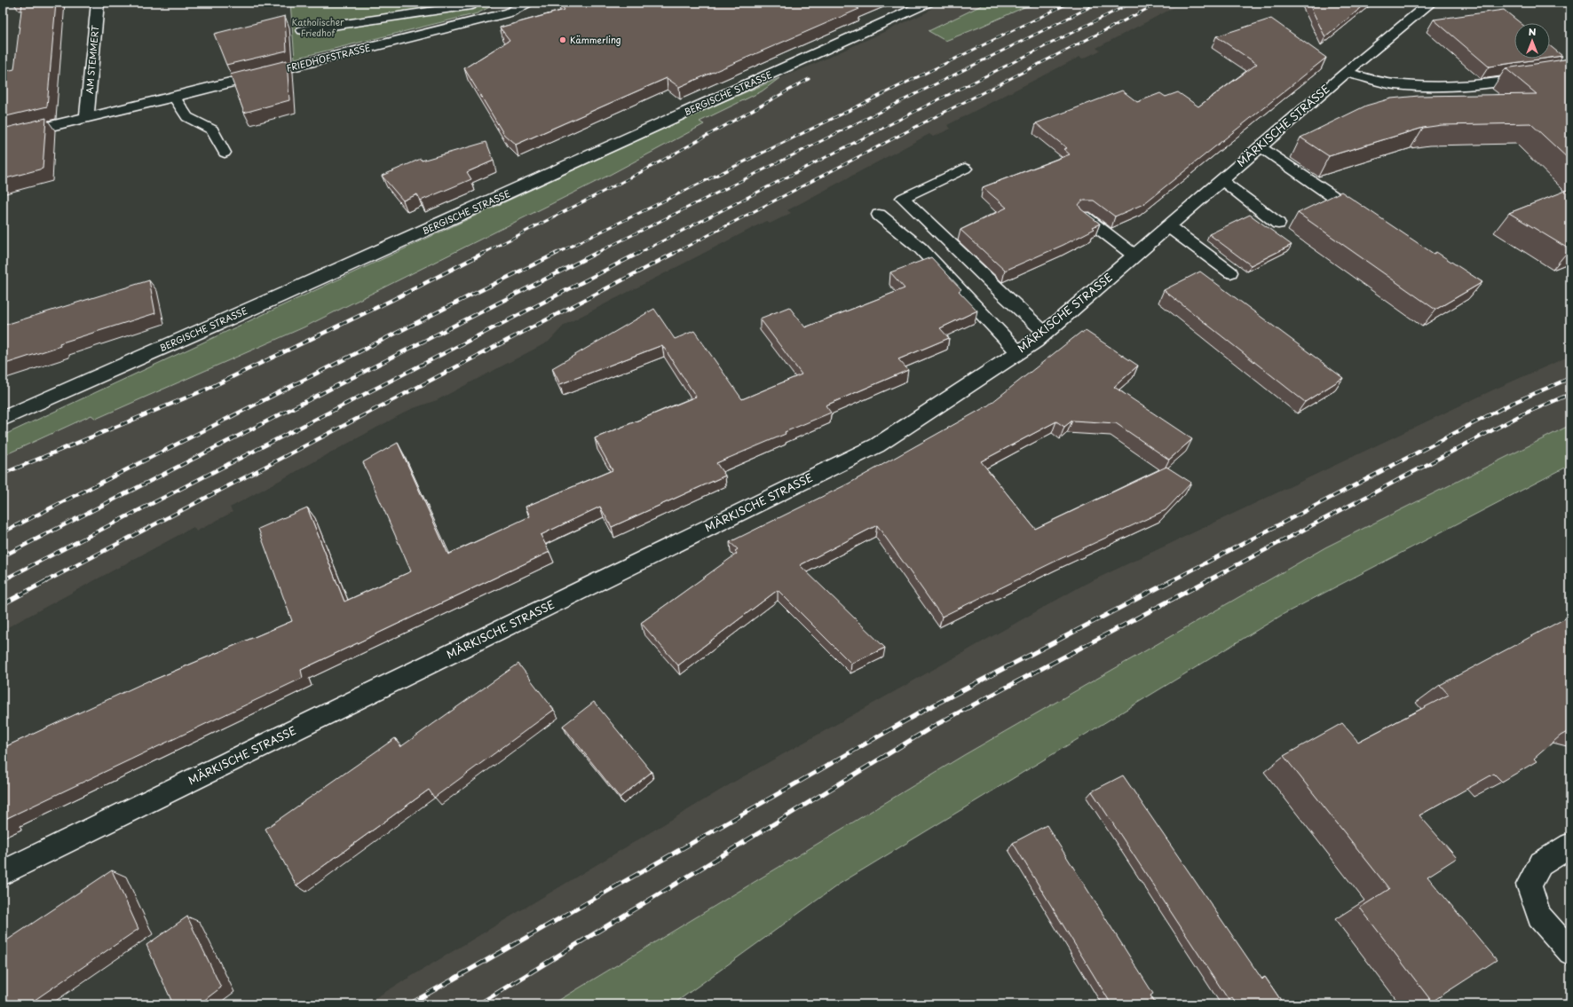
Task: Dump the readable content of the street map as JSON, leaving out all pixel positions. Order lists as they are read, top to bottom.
{
  "streets": {
    "street": [
      "FRIEDHOFSTRASSE",
      "AM STEMMERT",
      "BERGISCHE STRASSE",
      "MÄRKISCHE STRASSE"
    ]
  },
  "crossings": [
    ["FRIEDHOFSTRASSE", "AM STEMMERT"]
  ],
  "parks": ["Katholischer Friedhof"],
  "places": ["Kämmerling"],
  "north": "top"
}
